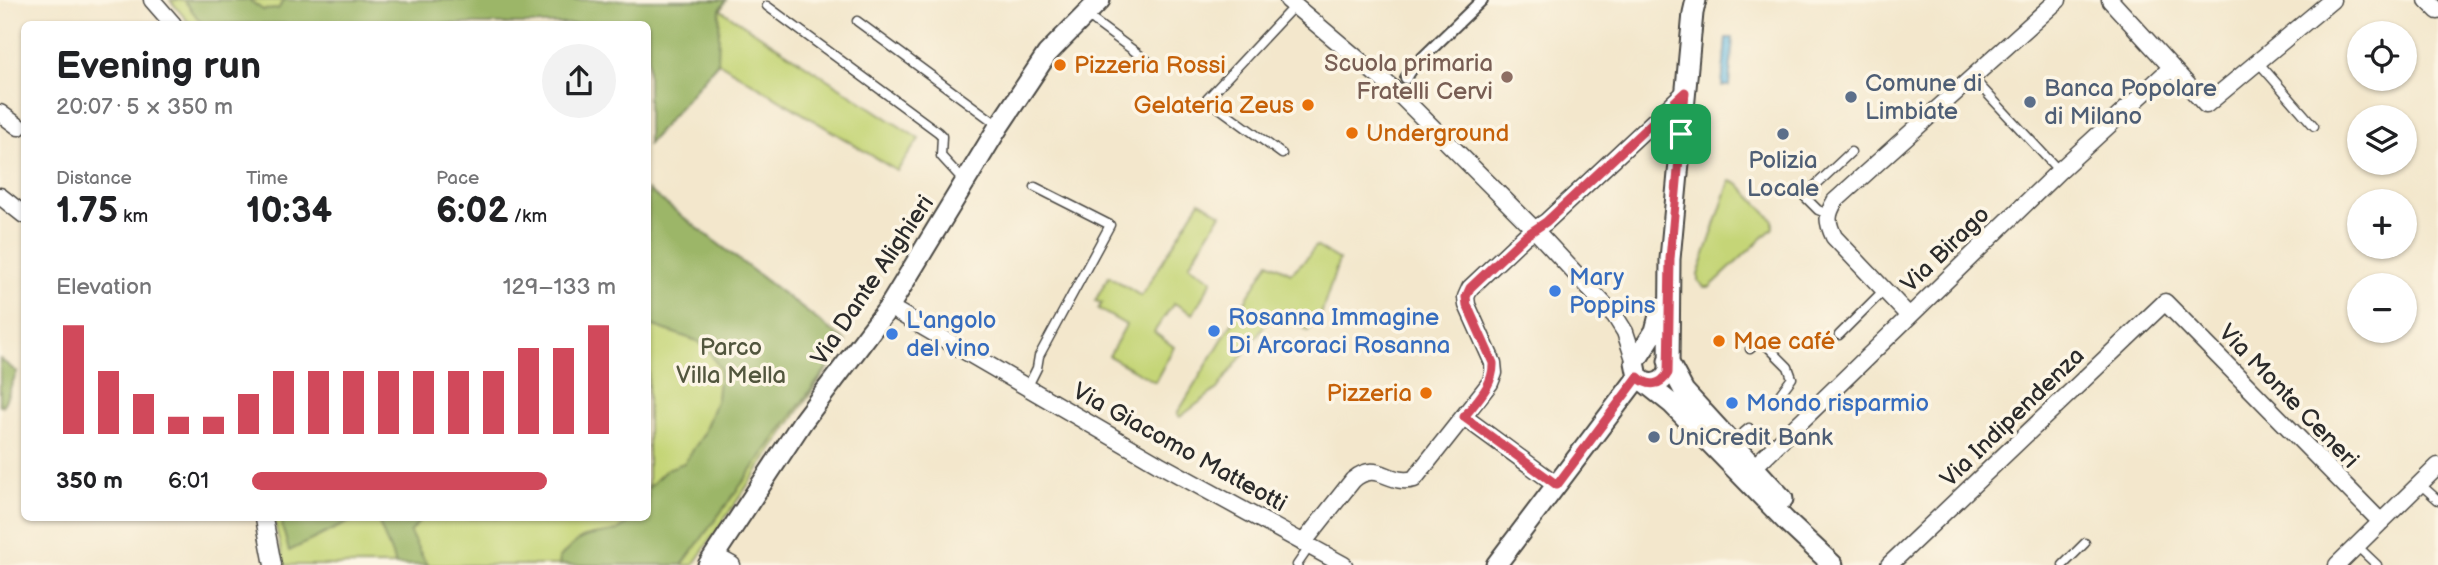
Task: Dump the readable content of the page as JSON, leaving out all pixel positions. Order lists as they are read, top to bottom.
{
  "streets": {
    "street": [
      "Via Birago",
      "Via Dante Alighieri",
      "Via Monte Ceneri",
      "Via Indipendenza",
      "Via Giacomo Matteotti"
    ]
  },
  "crossings": [
    ["Via Dante Alighieri", "Via Giacomo Matteotti"],
    ["Via Monte Ceneri", "Via Indipendenza"]
  ],
  "parks": ["Parco Villa Mella"],
  "places": [
    "Pizzeria Rossi",
    "Scuola primaria Fratelli Cervi",
    "Comune di Limbiate",
    "Banca Popolare di Milano",
    "Gelateria Zeus",
    "Underground",
    "Polizia Locale",
    "Mary Poppins",
    "Rosanna Immagine Di Arcoraci Rosanna",
    "L'angolo del vino",
    "Mae café",
    "Pizzeria",
    "Mondo risparmio",
    "UniCredit Bank"
  ],
  "page": {
    "map_buttons": ["+", "−"],
    "heading": ["Evening run", "20:07 · 5 × 350 m"],
    "stats": [
      ["Distance", "1.75 km"],
      ["Time", "10:34"],
      ["Pace", "6:02 /km"]
    ],
    "chart": ["Elevation", "129–133 m"],
    "list": [
      {
        "name": "350 m",
        "note": "6:01"
      }
    ]
  }
}
